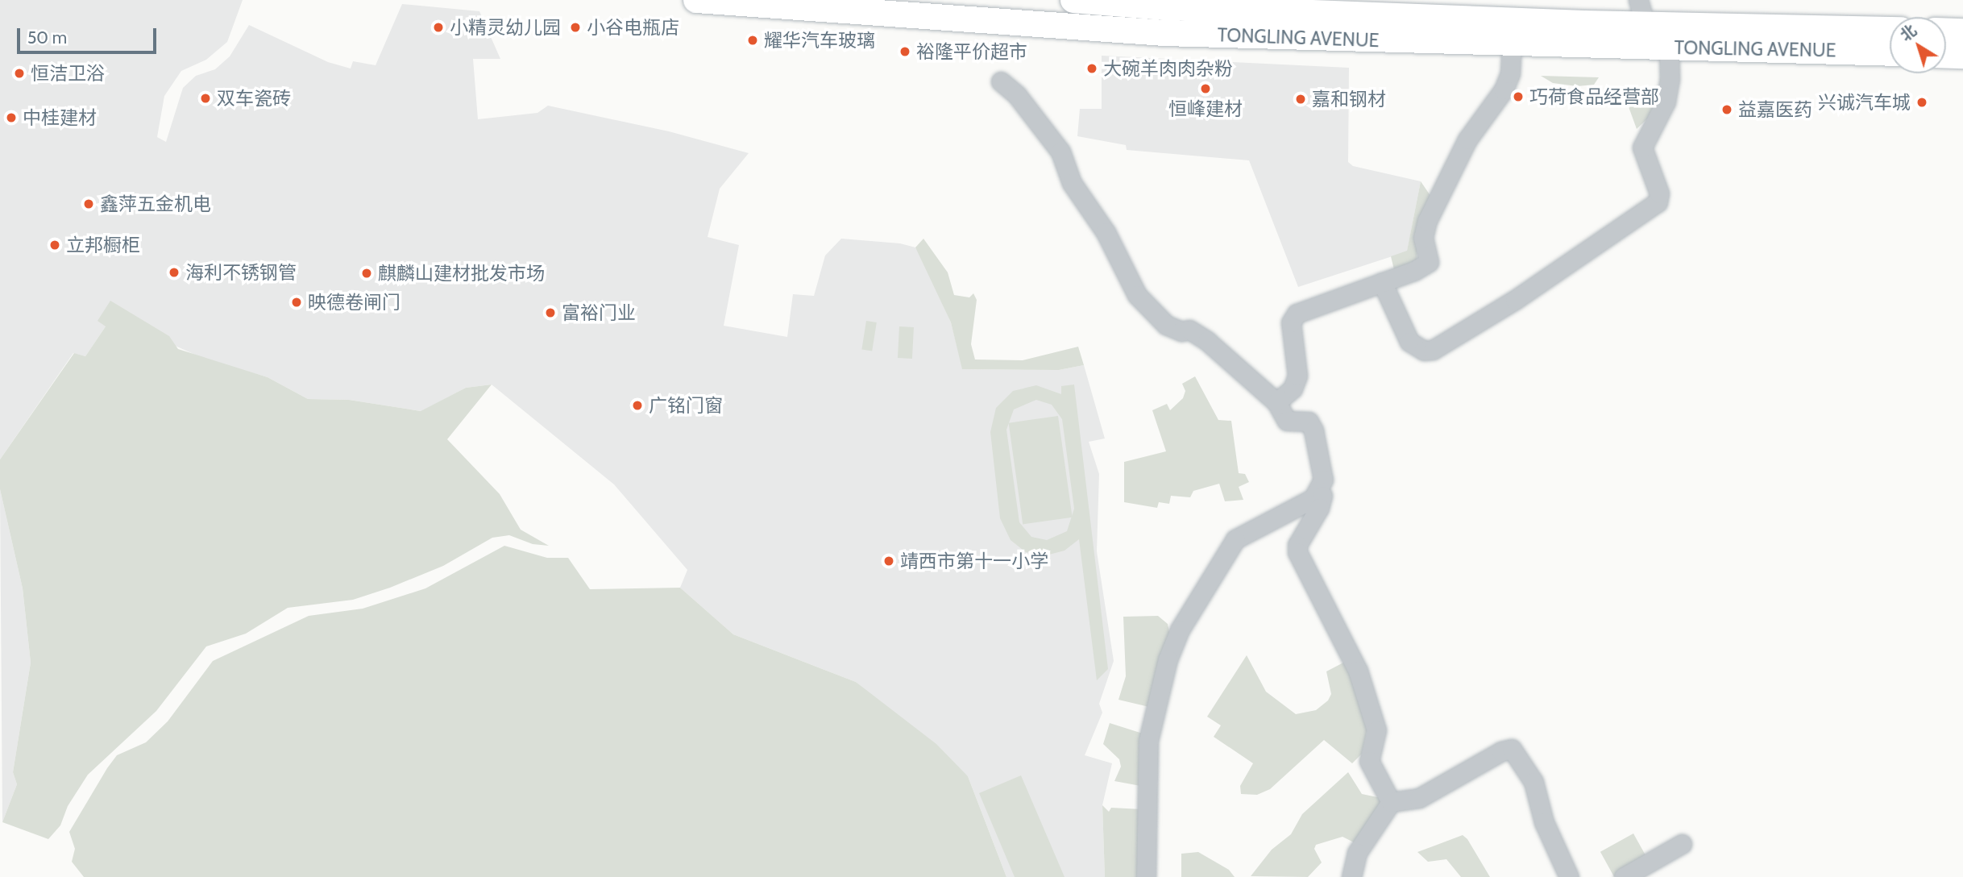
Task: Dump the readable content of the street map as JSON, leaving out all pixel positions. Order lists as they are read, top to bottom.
{
  "streets": {
    "main road": ["TONGLING AVENUE"]
  },
  "places": [
    "小精灵幼儿园",
    "小谷电瓶店",
    "耀华汽车玻璃",
    "裕隆平价超市",
    "大碗羊肉肉杂粉",
    "恒洁卫浴",
    "恒峰建材",
    "巧荷食品经营部",
    "双车瓷砖",
    "嘉和钢材",
    "兴诚汽车城",
    "益嘉医药",
    "中桂建材",
    "鑫萍五金机电",
    "立邦橱柜",
    "海利不锈钢管",
    "麒麟山建材批发市场",
    "映德卷闸门",
    "富裕门业",
    "广铭门窗",
    "靖西市第十一小学"
  ],
  "scale_bar": "50 m",
  "north": "top left"
}
